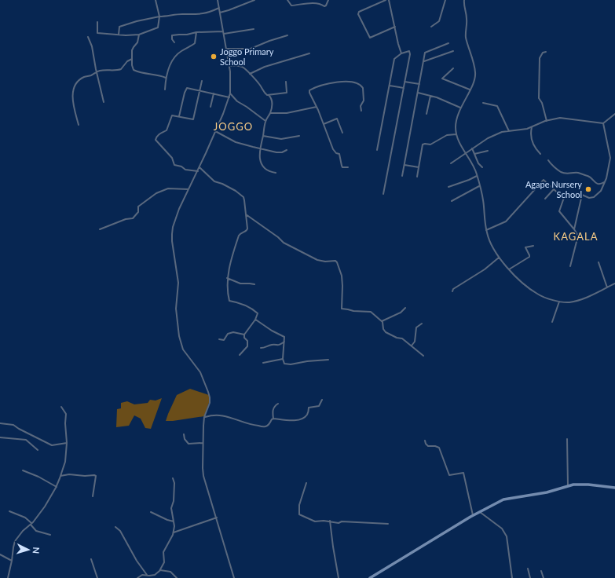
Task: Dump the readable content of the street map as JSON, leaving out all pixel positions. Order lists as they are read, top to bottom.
{
  "districts": ["JOGGO", "KAGALA"],
  "places": ["Joggo Primary School", "Agape Nursery School"],
  "north": "right"
}
